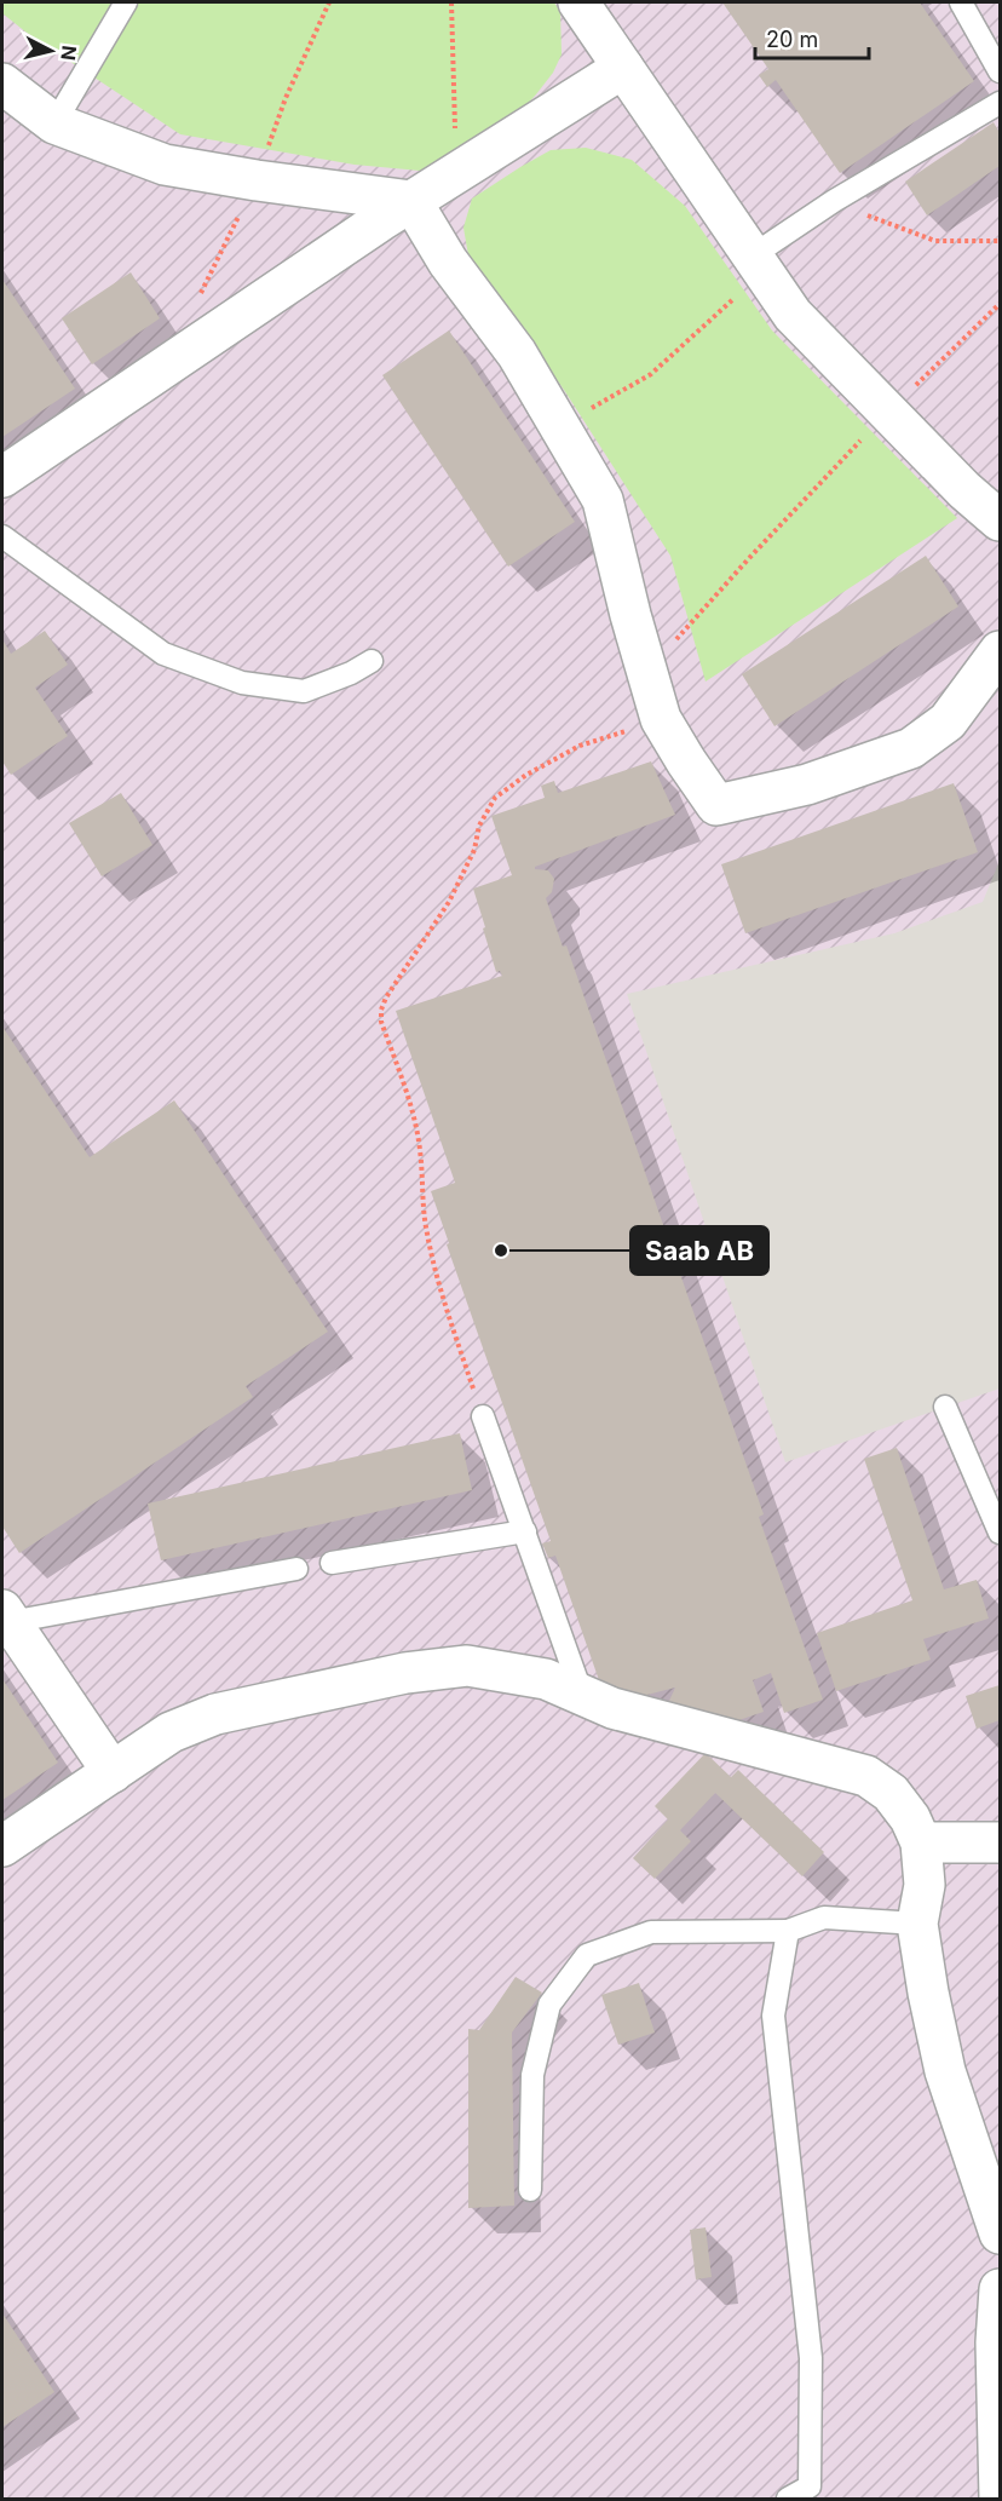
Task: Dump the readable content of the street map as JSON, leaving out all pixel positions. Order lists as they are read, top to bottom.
{
  "places": ["Saab AB"],
  "scale_bar": "20 m",
  "north": "right"
}
